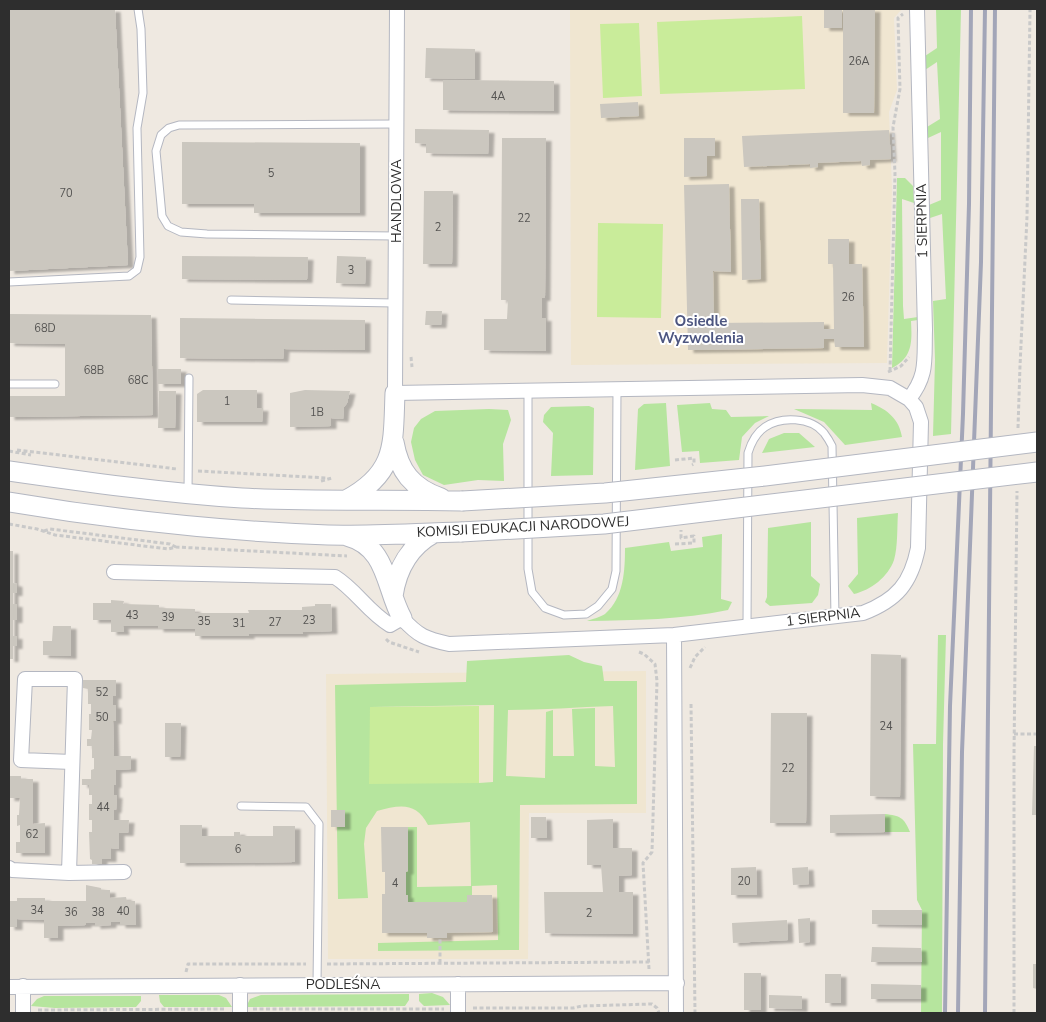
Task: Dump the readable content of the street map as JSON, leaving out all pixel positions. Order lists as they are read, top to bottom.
{
  "streets": {
    "main road": ["KOMISJI EDUKACJI NARODOWEJ"],
    "street": ["HANDLOWA", "1 SIERPNIA", "PODLEŚNA"]
  },
  "districts": ["Osiedle Wyzwolenia"],
  "house_numbers": [
    "26A",
    "4A",
    "5",
    "70",
    "22",
    "2",
    "3",
    "26",
    "68D",
    "68B",
    "68C",
    "1",
    "1B",
    "43",
    "39",
    "23",
    "35",
    "27",
    "31",
    "52",
    "50",
    "24",
    "22",
    "44",
    "62",
    "6",
    "20",
    "4",
    "34",
    "40",
    "36",
    "38",
    "2"
  ]
}
